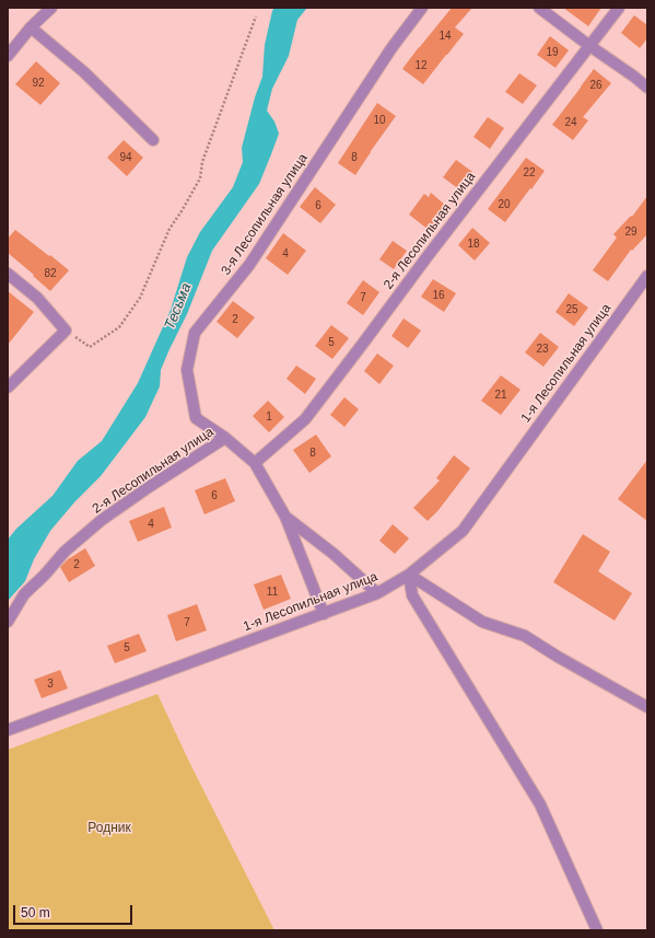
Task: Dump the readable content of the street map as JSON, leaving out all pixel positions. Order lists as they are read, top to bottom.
{
  "streets": {
    "street": ["3-я Лесопильная улица", "2-я Лесопильная улица", "1-я Лесопильная улица"]
  },
  "crossings": [
    ["3-я Лесопильная улица", "2-я Лесопильная улица"]
  ],
  "water": ["Тесьма"],
  "parks": ["Родник"],
  "house_numbers": [
    "14",
    "19",
    "12",
    "92",
    "26",
    "10",
    "24",
    "94",
    "8",
    "22",
    "20",
    "6",
    "29",
    "18",
    "4",
    "82",
    "16",
    "7",
    "25",
    "2",
    "5",
    "23",
    "21",
    "1",
    "8",
    "6",
    "4",
    "2",
    "11",
    "7",
    "5",
    "3"
  ],
  "scale_bar": "50 m"
}
